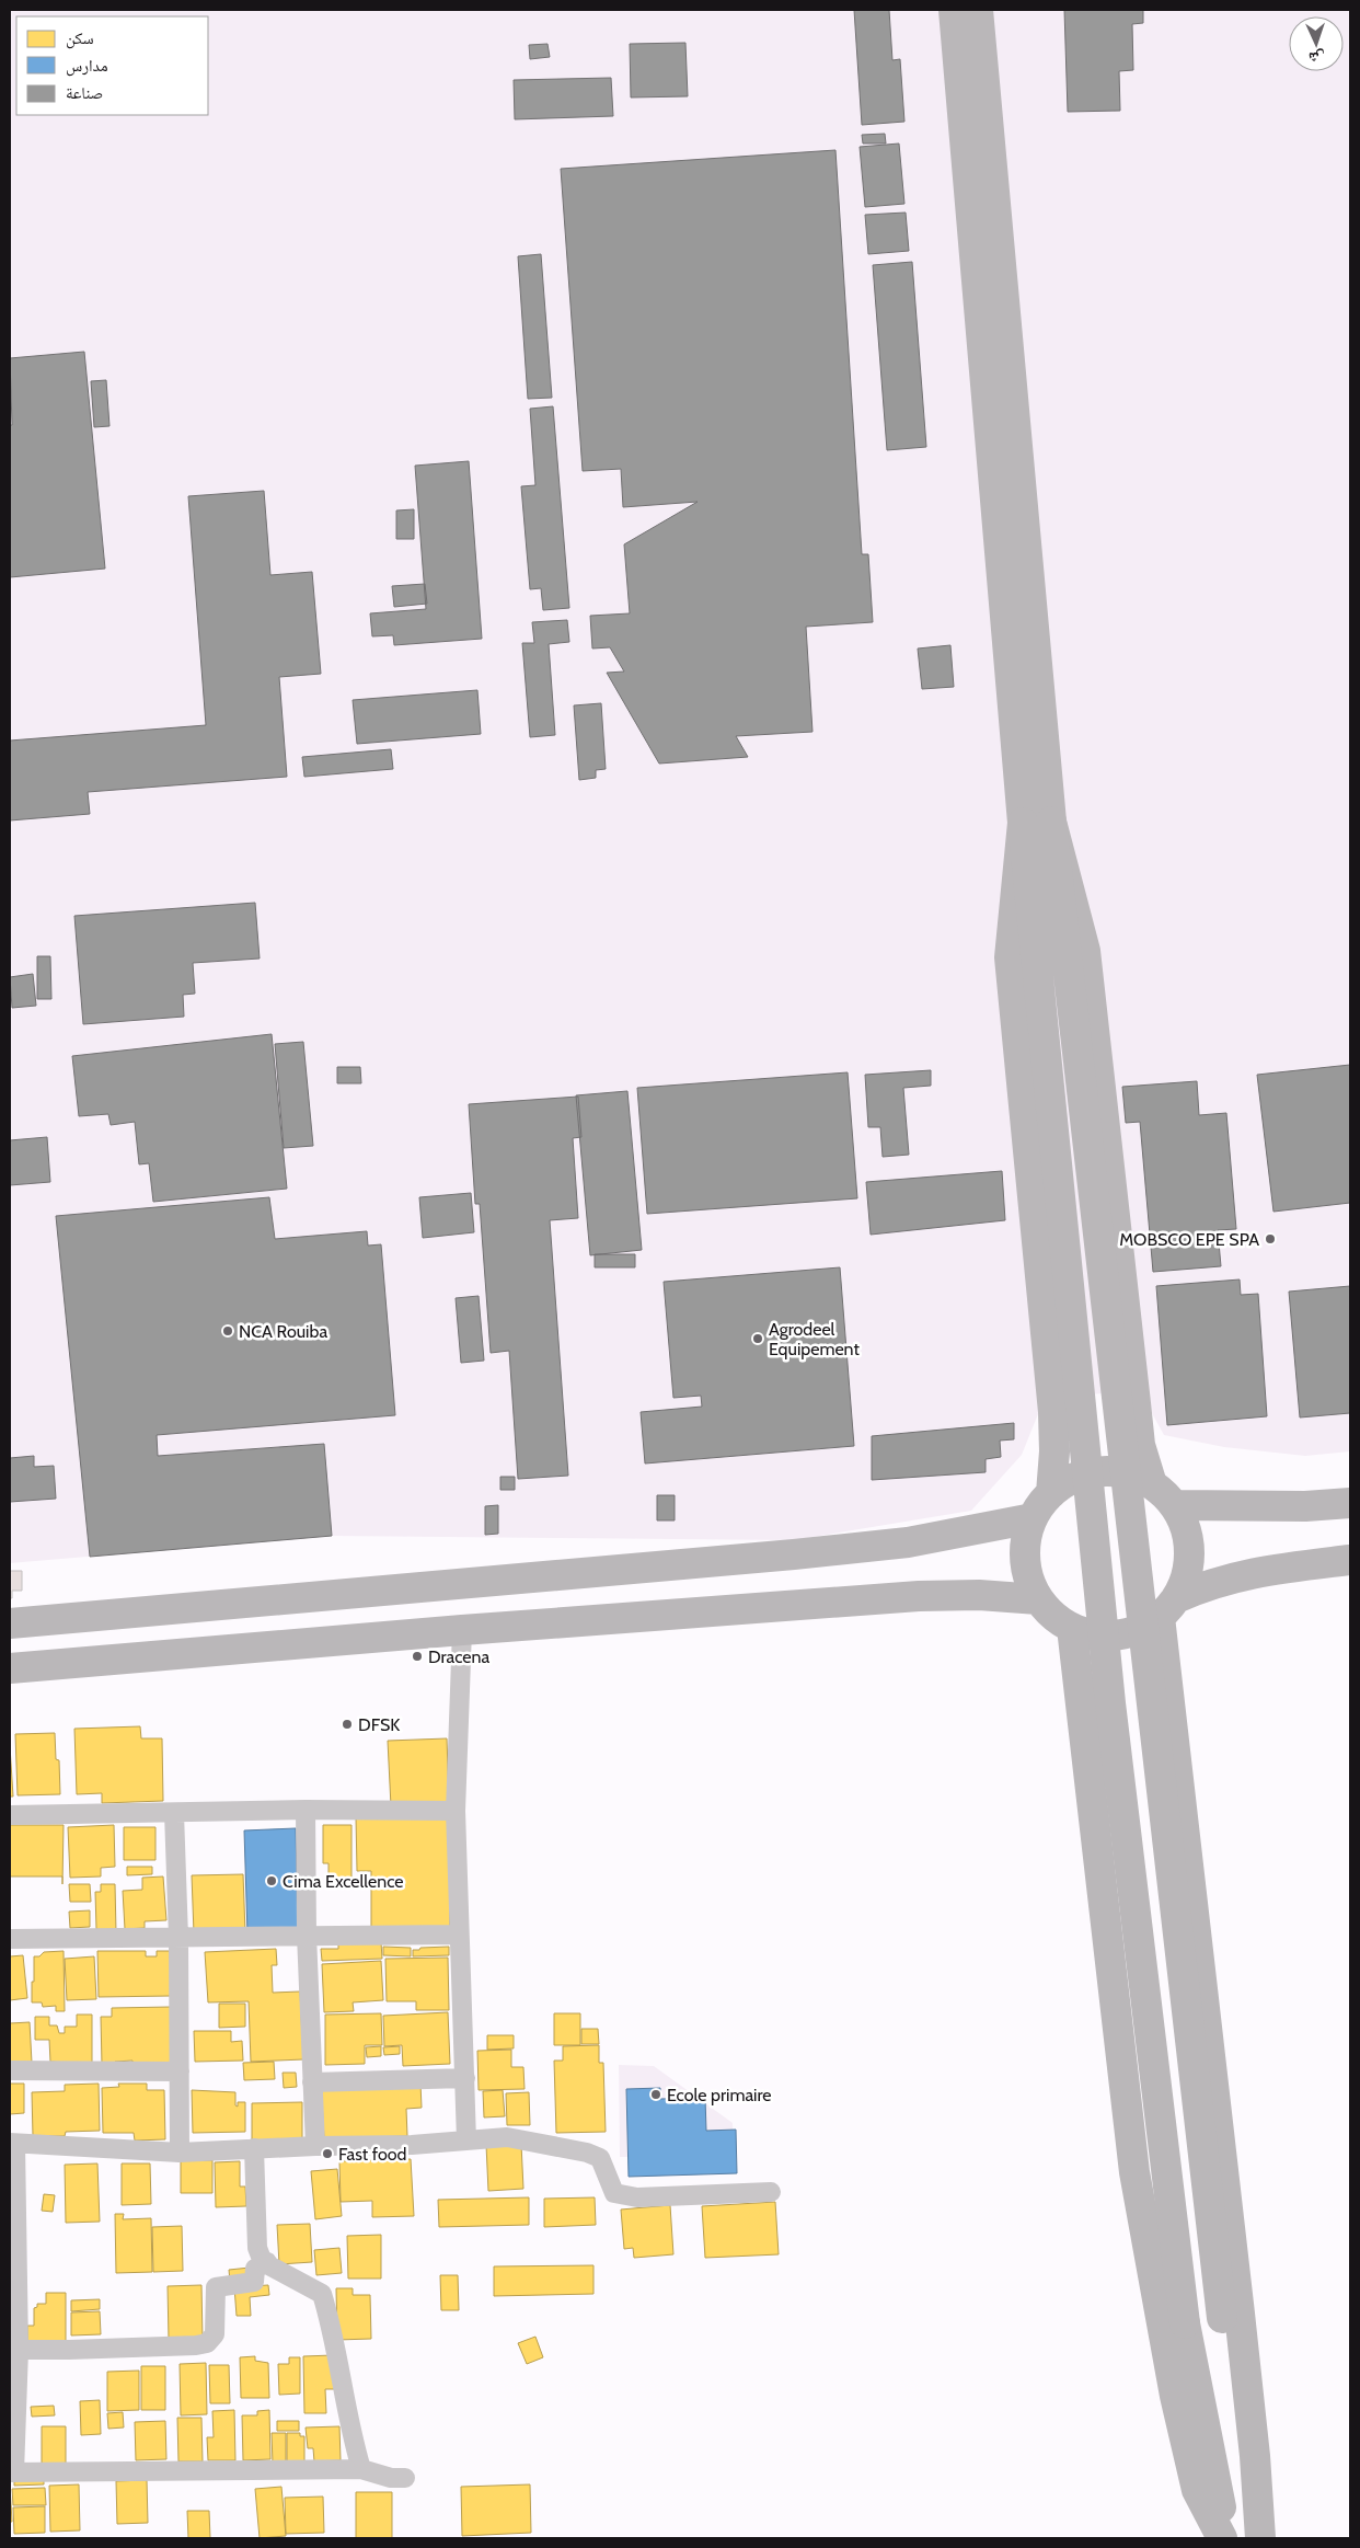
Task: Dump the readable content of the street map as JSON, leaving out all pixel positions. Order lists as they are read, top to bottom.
{
  "places": [
    "MOBSCO EPE SPA",
    "NCA Rouiba",
    "Agrodeel Equipement",
    "Dracena",
    "DFSK",
    "Cima Excellence",
    "Ecole primaire",
    "Fast food"
  ],
  "legend": ["سكن", "مدارس", "صناعة"],
  "north": "bottom"
}
